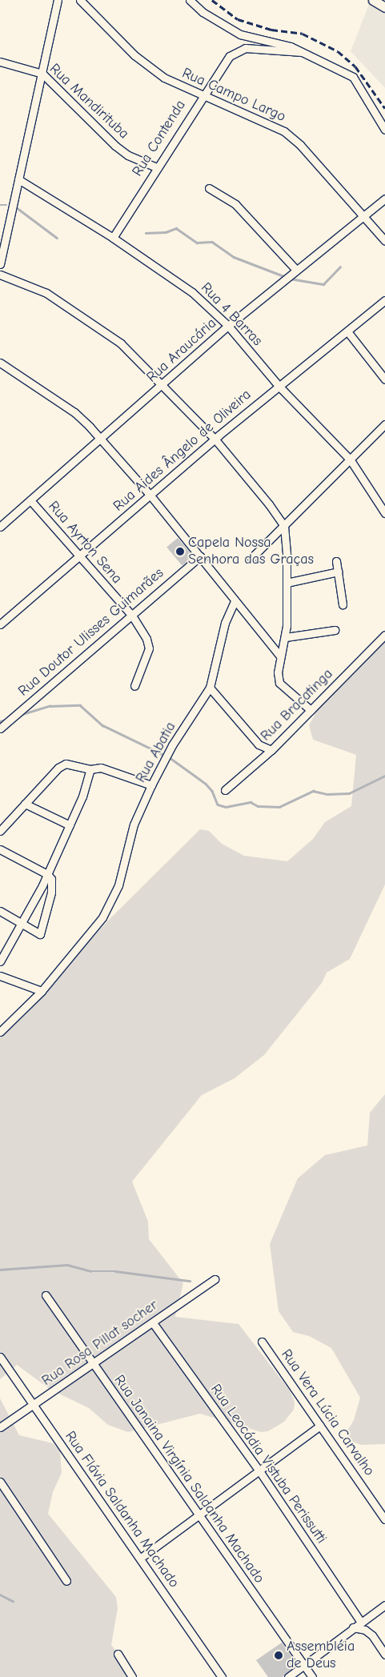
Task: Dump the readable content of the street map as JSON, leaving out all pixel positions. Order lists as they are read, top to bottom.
{
  "streets": {
    "street": [
      "Rua Campo Largo",
      "Rua Mandirituba",
      "Rua Contenda",
      "Rua 4 Barras",
      "Rua Araucária",
      "Rua Aides Ângelo de Oliveira",
      "Rua Ayrton Sena",
      "Rua Doutor Ulisses Guimarães",
      "Rua Bracatinga",
      "Rua Abatia",
      "Rua Rosa Pillat socher",
      "Rua Vera Lúcia Carvalho",
      "Rua Leocádia Vistuba Perissutti",
      "Rua Janaina Virgínia Saldanha Machado",
      "Rua Flávia Saldanha Machado"
    ]
  },
  "crossings": [
    ["Rua Campo Largo", "Rua Contenda"],
    ["Rua Campo Largo", "Rua Araucária"],
    ["Rua Mandirituba", "Rua Contenda"],
    ["Rua Contenda", "Rua 4 Barras"],
    ["Rua 4 Barras", "Rua Araucária"],
    ["Rua 4 Barras", "Rua Aides Ângelo de Oliveira"],
    ["Rua Araucária", "Rua Ayrton Sena"],
    ["Rua Aides Ângelo de Oliveira", "Rua Ayrton Sena"],
    ["Rua Ayrton Sena", "Rua Doutor Ulisses Guimarães"],
    ["Rua Rosa Pillat socher", "Rua Leocádia Vistuba Perissutti"],
    ["Rua Rosa Pillat socher", "Rua Janaina Virgínia Saldanha Machado"],
    ["Rua Rosa Pillat socher", "Rua Flávia Saldanha Machado"]
  ],
  "places": ["Capela Nossa Senhora das Graças", "Assembléia de Deus"]
}
